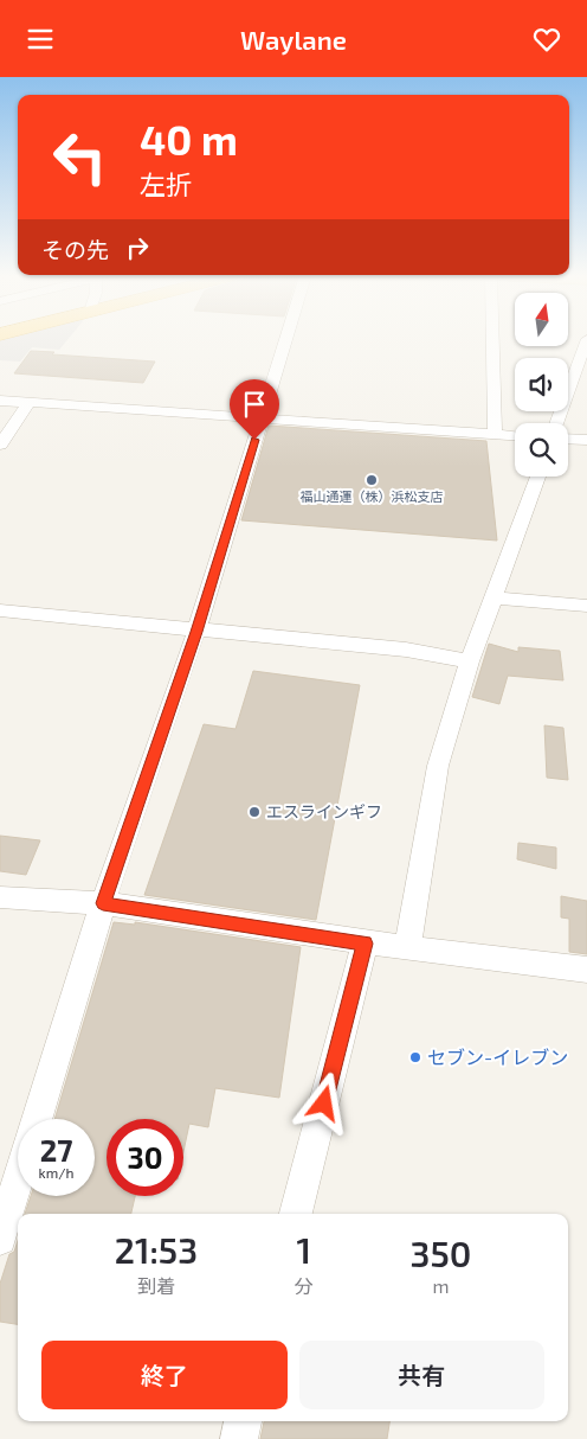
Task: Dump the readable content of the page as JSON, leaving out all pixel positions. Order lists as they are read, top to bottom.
{
  "places": ["福山通運（株）浜松支店", "エスラインギフ", "セブン-イレブン"],
  "north": "top",
  "page": {
    "header": "Waylane",
    "turn": ["40 m", "左折"],
    "then": "その先",
    "speed": "27 km/h",
    "limit": "30",
    "eta": [
      "21:53",
      "到着",
      "1",
      "分",
      "350",
      "m"
    ],
    "buttons": ["終了", "共有"]
  }
}
